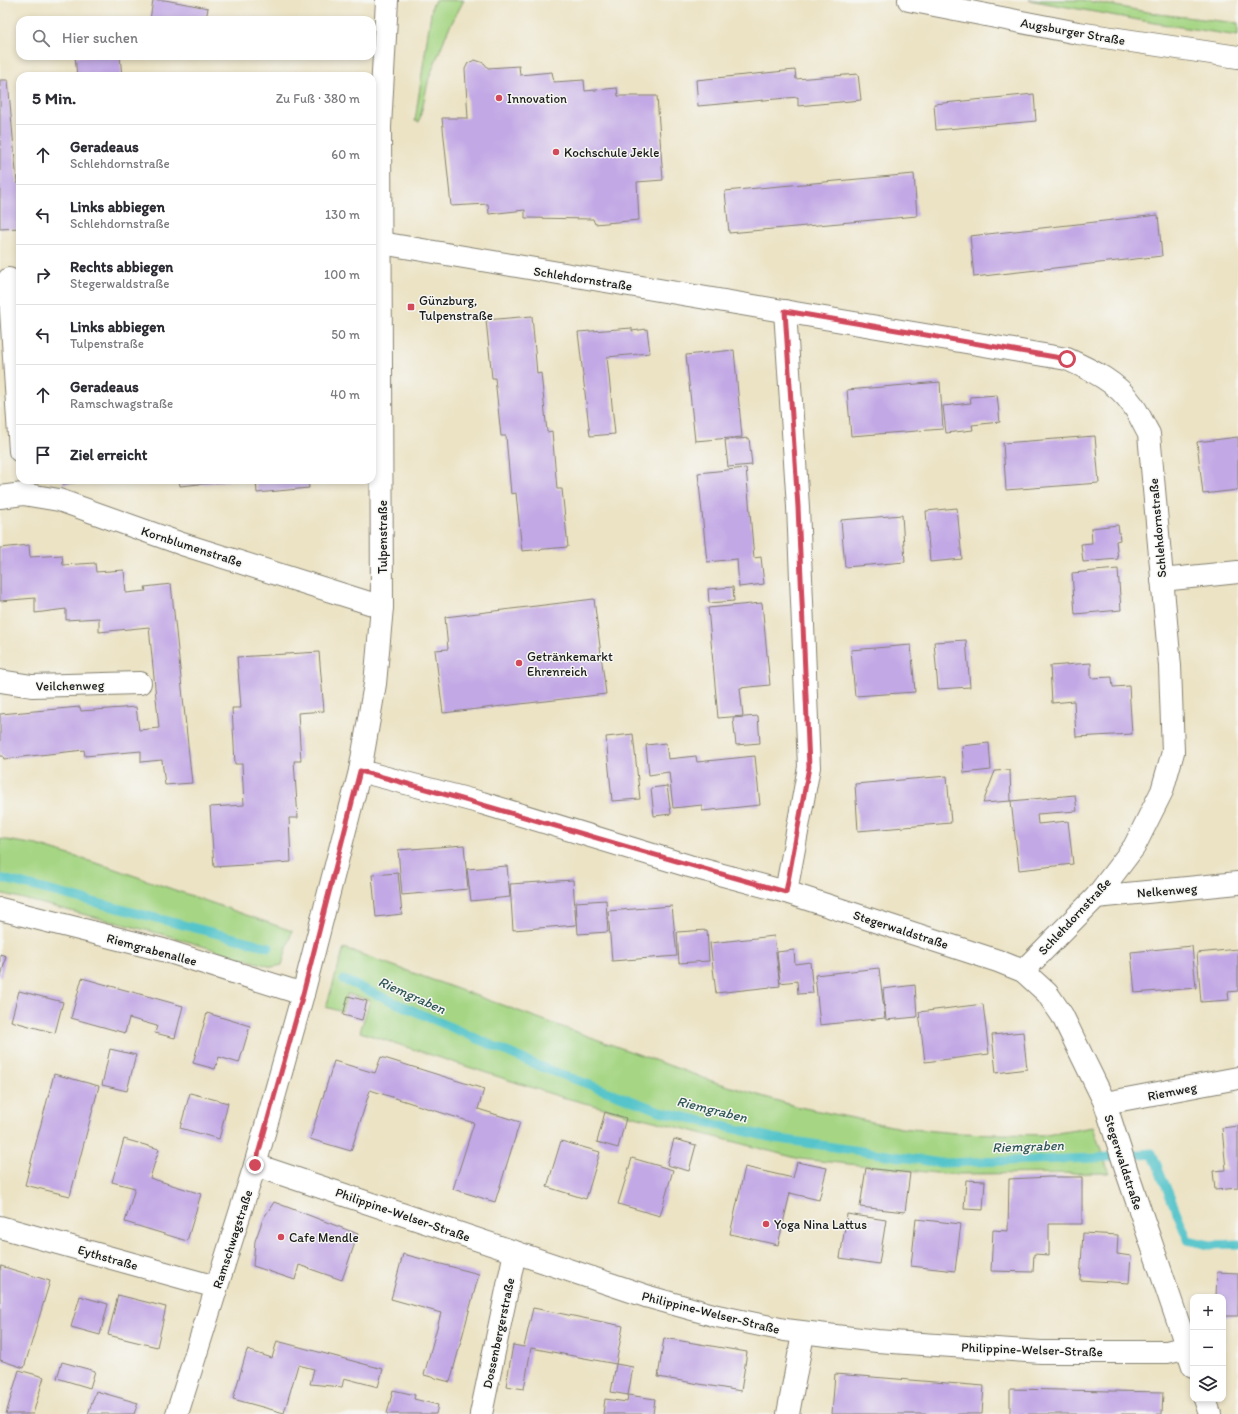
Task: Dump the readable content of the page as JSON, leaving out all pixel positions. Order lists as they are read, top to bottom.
{
  "streets": {
    "street": [
      "Augsburger Straße",
      "Schlehdornstraße",
      "Tulpenstraße",
      "Kornblumenstraße",
      "Veilchenweg",
      "Nelkenweg",
      "Stegerwaldstraße",
      "Riemgrabenallee",
      "Riemweg",
      "Philippine-Welser-Straße",
      "Ramschwagstraße",
      "Eythstraße",
      "Dossenbergerstraße"
    ]
  },
  "crossings": [
    ["Schlehdornstraße", "Tulpenstraße"],
    ["Schlehdornstraße", "Nelkenweg"],
    ["Schlehdornstraße", "Stegerwaldstraße"],
    ["Tulpenstraße", "Kornblumenstraße"],
    ["Tulpenstraße", "Stegerwaldstraße"],
    ["Tulpenstraße", "Riemgrabenallee"],
    ["Tulpenstraße", "Ramschwagstraße"],
    ["Stegerwaldstraße", "Riemweg"],
    ["Stegerwaldstraße", "Philippine-Welser-Straße"],
    ["Riemgrabenallee", "Ramschwagstraße"],
    ["Philippine-Welser-Straße", "Ramschwagstraße"],
    ["Philippine-Welser-Straße", "Dossenbergerstraße"],
    ["Ramschwagstraße", "Eythstraße"]
  ],
  "water": ["Riemgraben"],
  "places": {
    "other": [
      "Innovation",
      "Kochschule Jekle",
      "Getränkemarkt Ehrenreich",
      "Yoga Nina Lattus",
      "Cafe Mendle"
    ],
    "transit": ["Günzburg, Tulpenstraße"]
  },
  "page": {
    "search": "Hier suchen",
    "heading": ["5 Min.", "Zu Fuß · 380 m"],
    "list": [
      ["Geradeaus", "Schlehdornstraße", "60 m"],
      ["Links abbiegen", "Schlehdornstraße", "130 m"],
      ["Rechts abbiegen", "Stegerwaldstraße", "100 m"],
      ["Links abbiegen", "Tulpenstraße", "50 m"],
      ["Geradeaus", "Ramschwagstraße", "40 m"],
      "Ziel erreicht"
    ],
    "map_buttons": ["+", "−"]
  }
}
